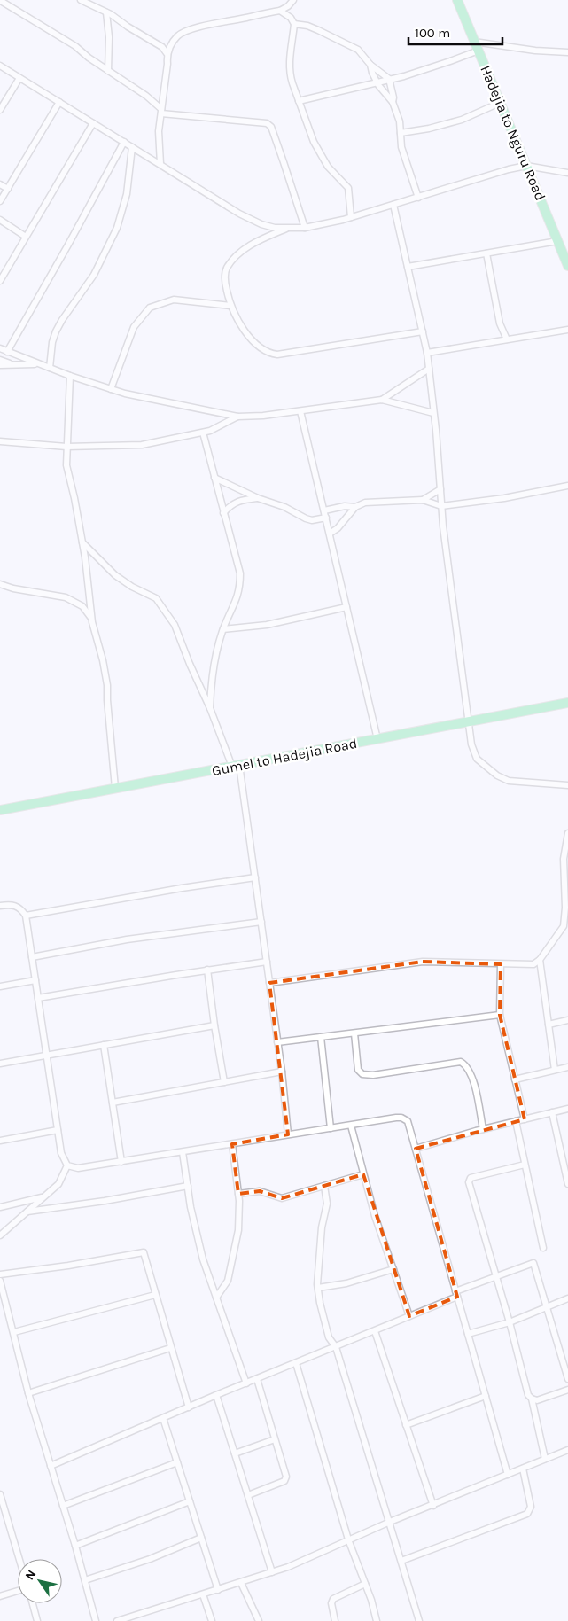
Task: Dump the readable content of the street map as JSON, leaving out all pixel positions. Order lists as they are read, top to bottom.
{
  "streets": {
    "main road": ["Hadejia to Nguru Road", "Gumel to Hadejia Road"]
  },
  "scale_bar": "100 m",
  "north": "top left"
}
